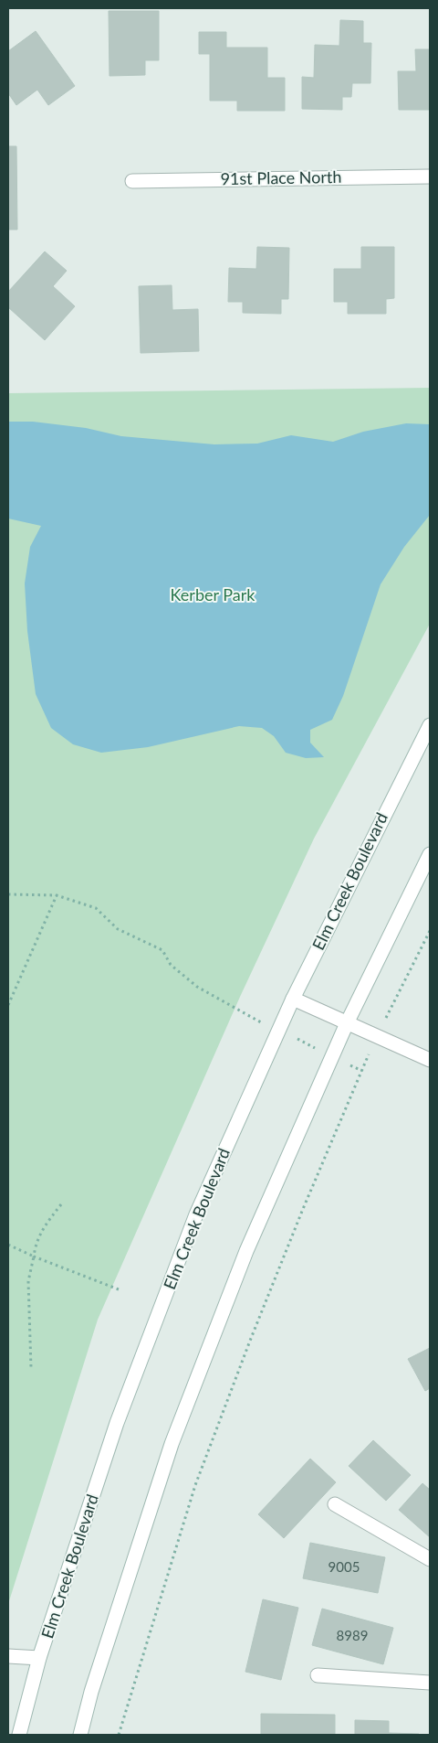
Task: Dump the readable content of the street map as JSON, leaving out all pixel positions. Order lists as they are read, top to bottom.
{
  "streets": {
    "main road": ["91st Place North", "Elm Creek Boulevard"]
  },
  "parks": ["Kerber Park"],
  "house_numbers": ["9005", "8989"]
}
